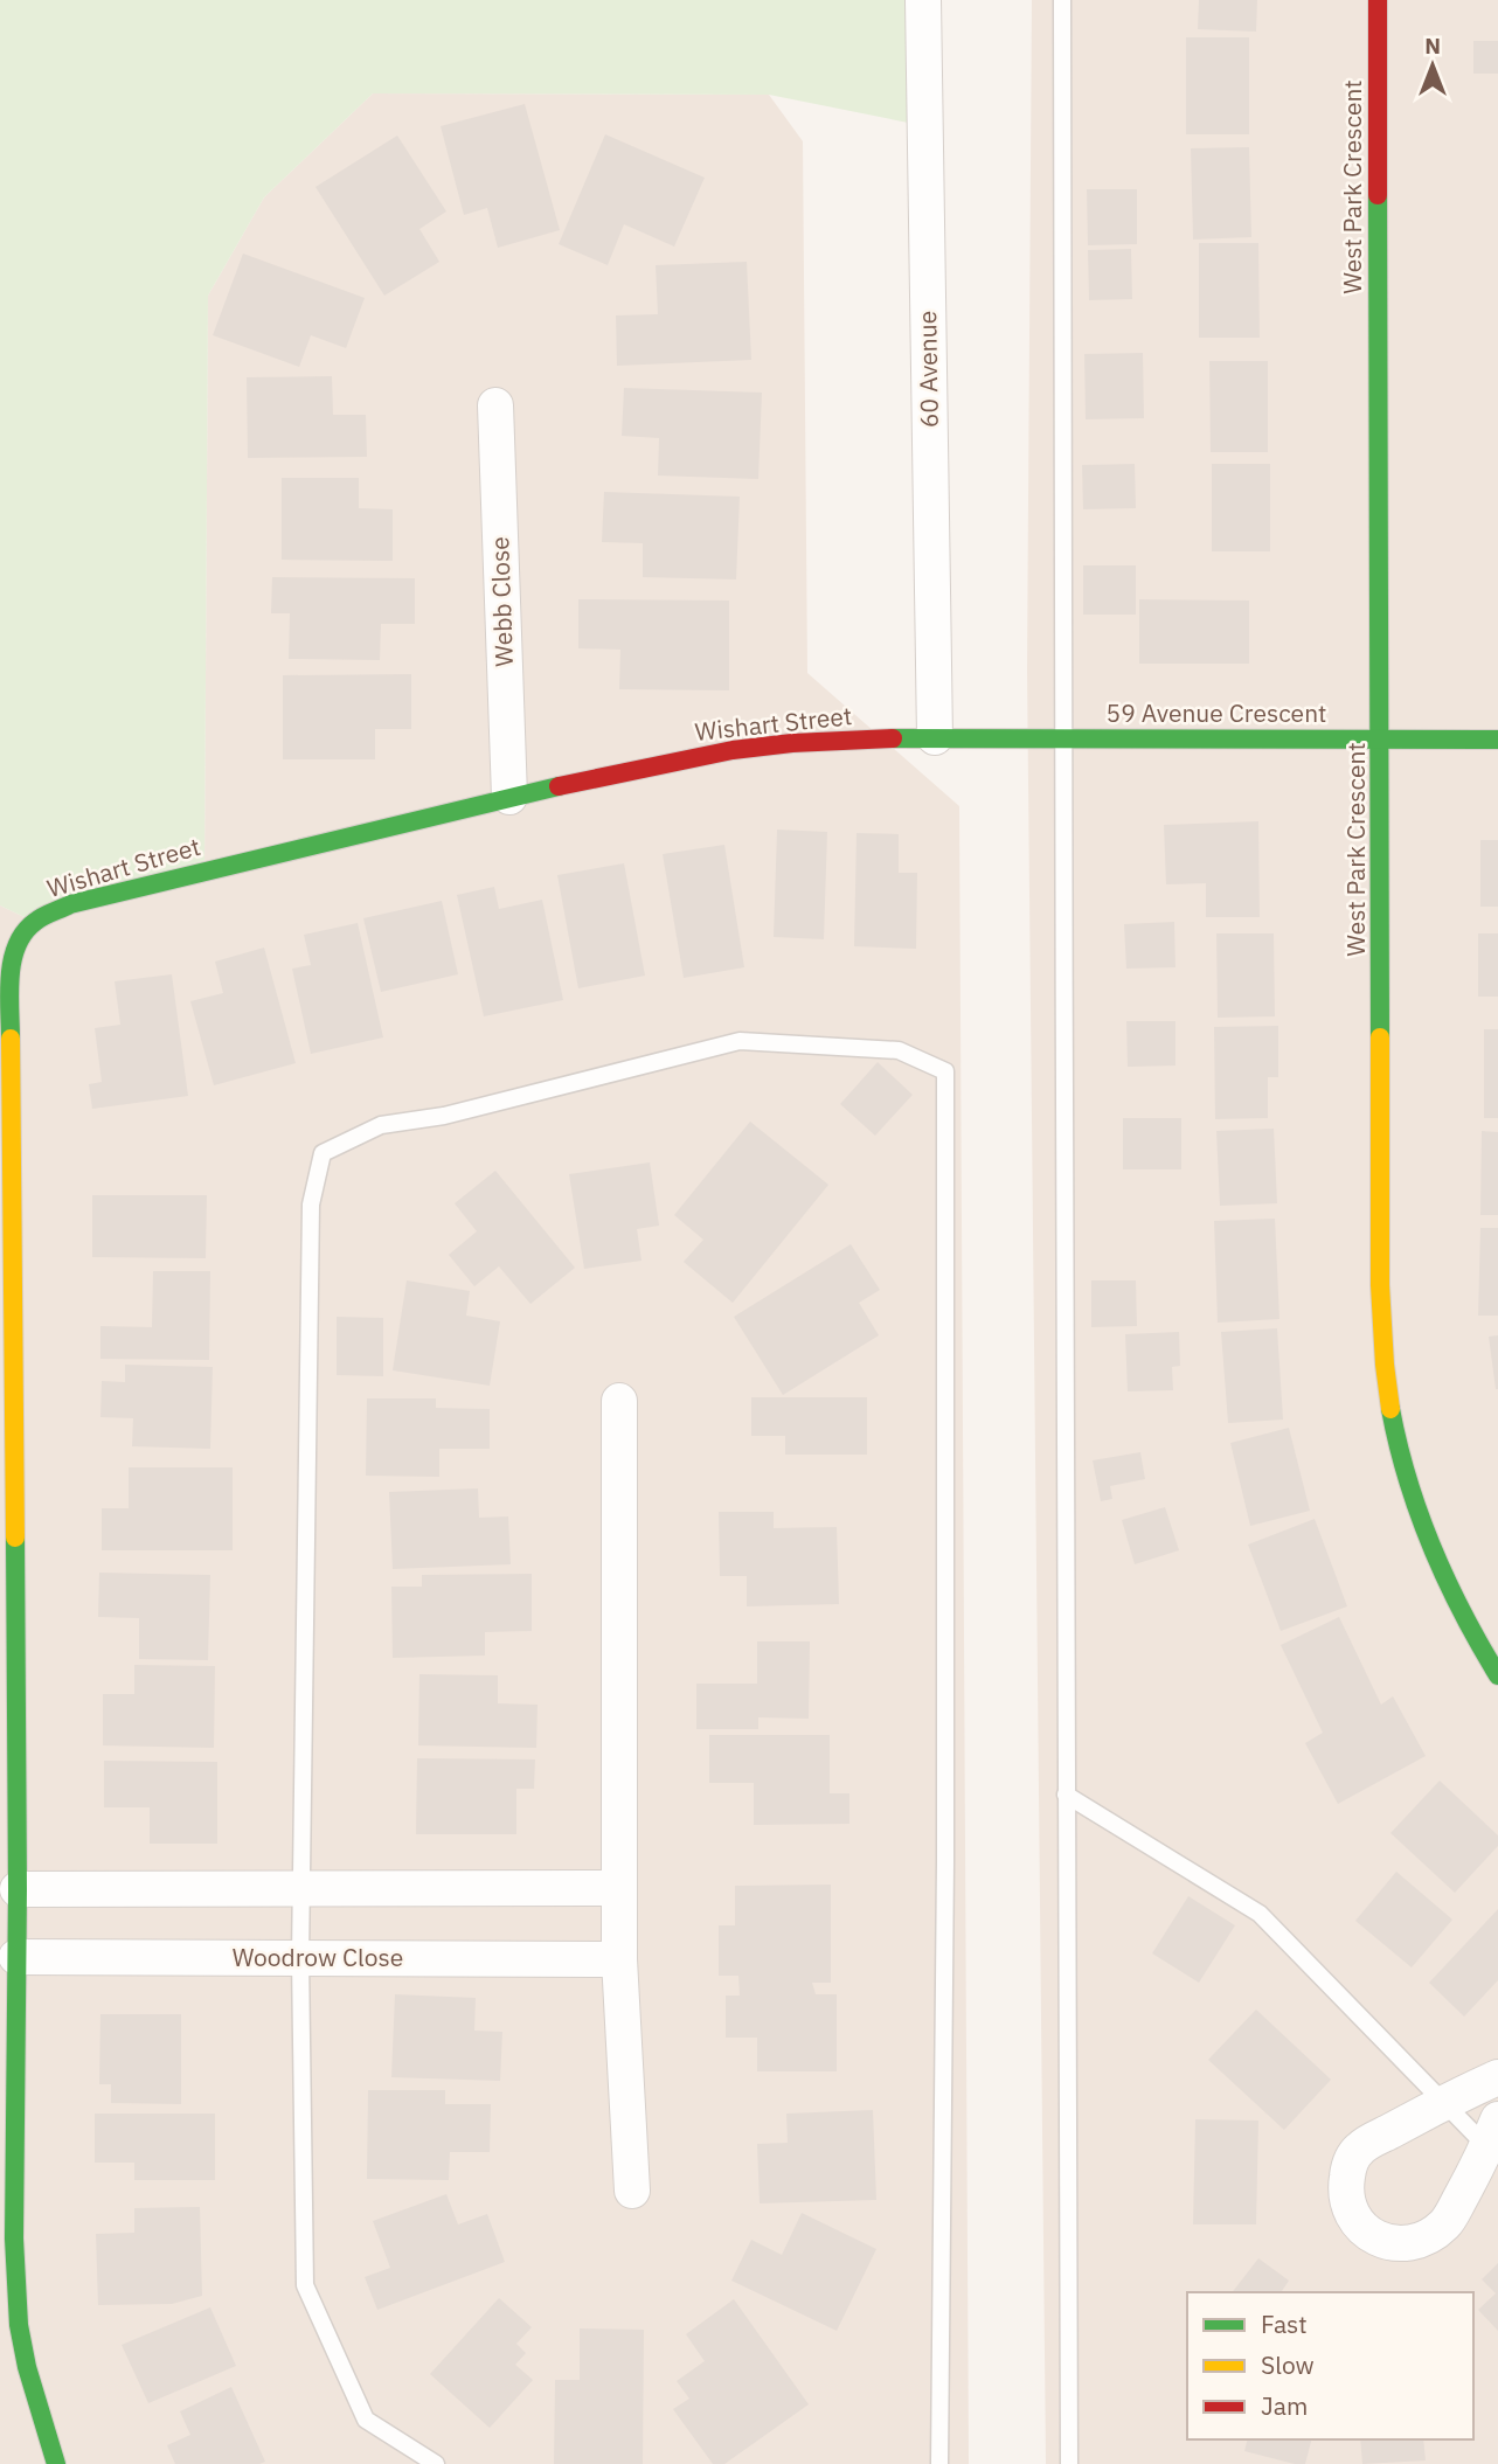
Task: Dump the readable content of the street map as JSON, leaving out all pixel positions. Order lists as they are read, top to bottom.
{
  "streets": {
    "street": [
      "West Park Crescent",
      "60 Avenue",
      "Webb Close",
      "59 Avenue Crescent",
      "Wishart Street",
      "Woodrow Close"
    ]
  },
  "crossings": [
    ["West Park Crescent", "59 Avenue Crescent"],
    ["60 Avenue", "59 Avenue Crescent"],
    ["60 Avenue", "Wishart Street"],
    ["Webb Close", "Wishart Street"],
    ["59 Avenue Crescent", "Wishart Street"],
    ["Wishart Street", "Woodrow Close"]
  ],
  "legend": ["Fast", "Slow", "Jam"],
  "north": "top"
}
